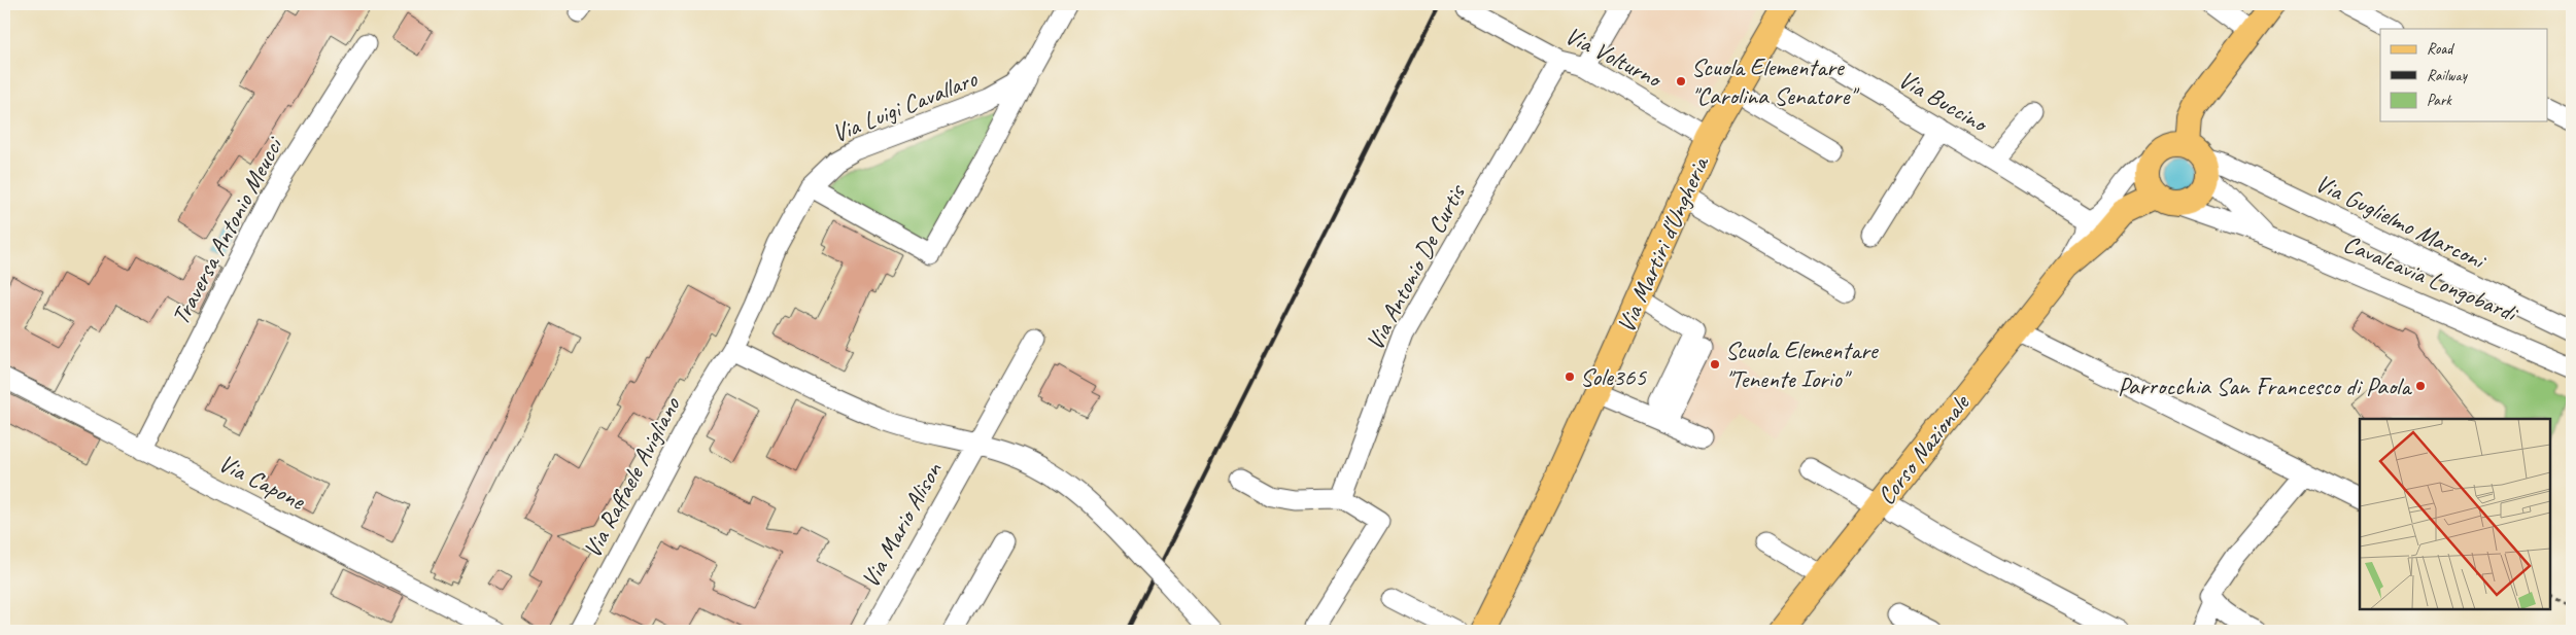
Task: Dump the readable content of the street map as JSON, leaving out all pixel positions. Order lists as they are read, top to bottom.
{
  "streets": {
    "main road": ["Via Martiri d'Ungheria", "Corso Nazionale"],
    "street": [
      "Via Volturno",
      "Via Buccino",
      "Via Luigi Cavallaro",
      "Via Guglielmo Marconi",
      "Traversa Antonio Meucci",
      "Via Antonio De Curtis",
      "Cavalcavia Longobardi",
      "Via Raffaele Avigliano",
      "Via Capone",
      "Via Mario Alison"
    ]
  },
  "crossings": [
    ["Via Volturno", "Via Martiri d'Ungheria"],
    ["Via Volturno", "Via Antonio De Curtis"],
    ["Via Buccino", "Via Martiri d'Ungheria"],
    ["Via Buccino", "Corso Nazionale"],
    ["Via Luigi Cavallaro", "Via Raffaele Avigliano"],
    ["Via Guglielmo Marconi", "Cavalcavia Longobardi"],
    ["Via Guglielmo Marconi", "Corso Nazionale"],
    ["Traversa Antonio Meucci", "Via Capone"],
    ["Cavalcavia Longobardi", "Corso Nazionale"]
  ],
  "places": [
    "Scuola Elementare \"Carolina Senatore\"",
    "Scuola Elementare \"Tenente Iorio\"",
    "Sole365",
    "Parrocchia San Francesco di Paola"
  ],
  "legend": ["Road", "Railway", "Park"]
}
